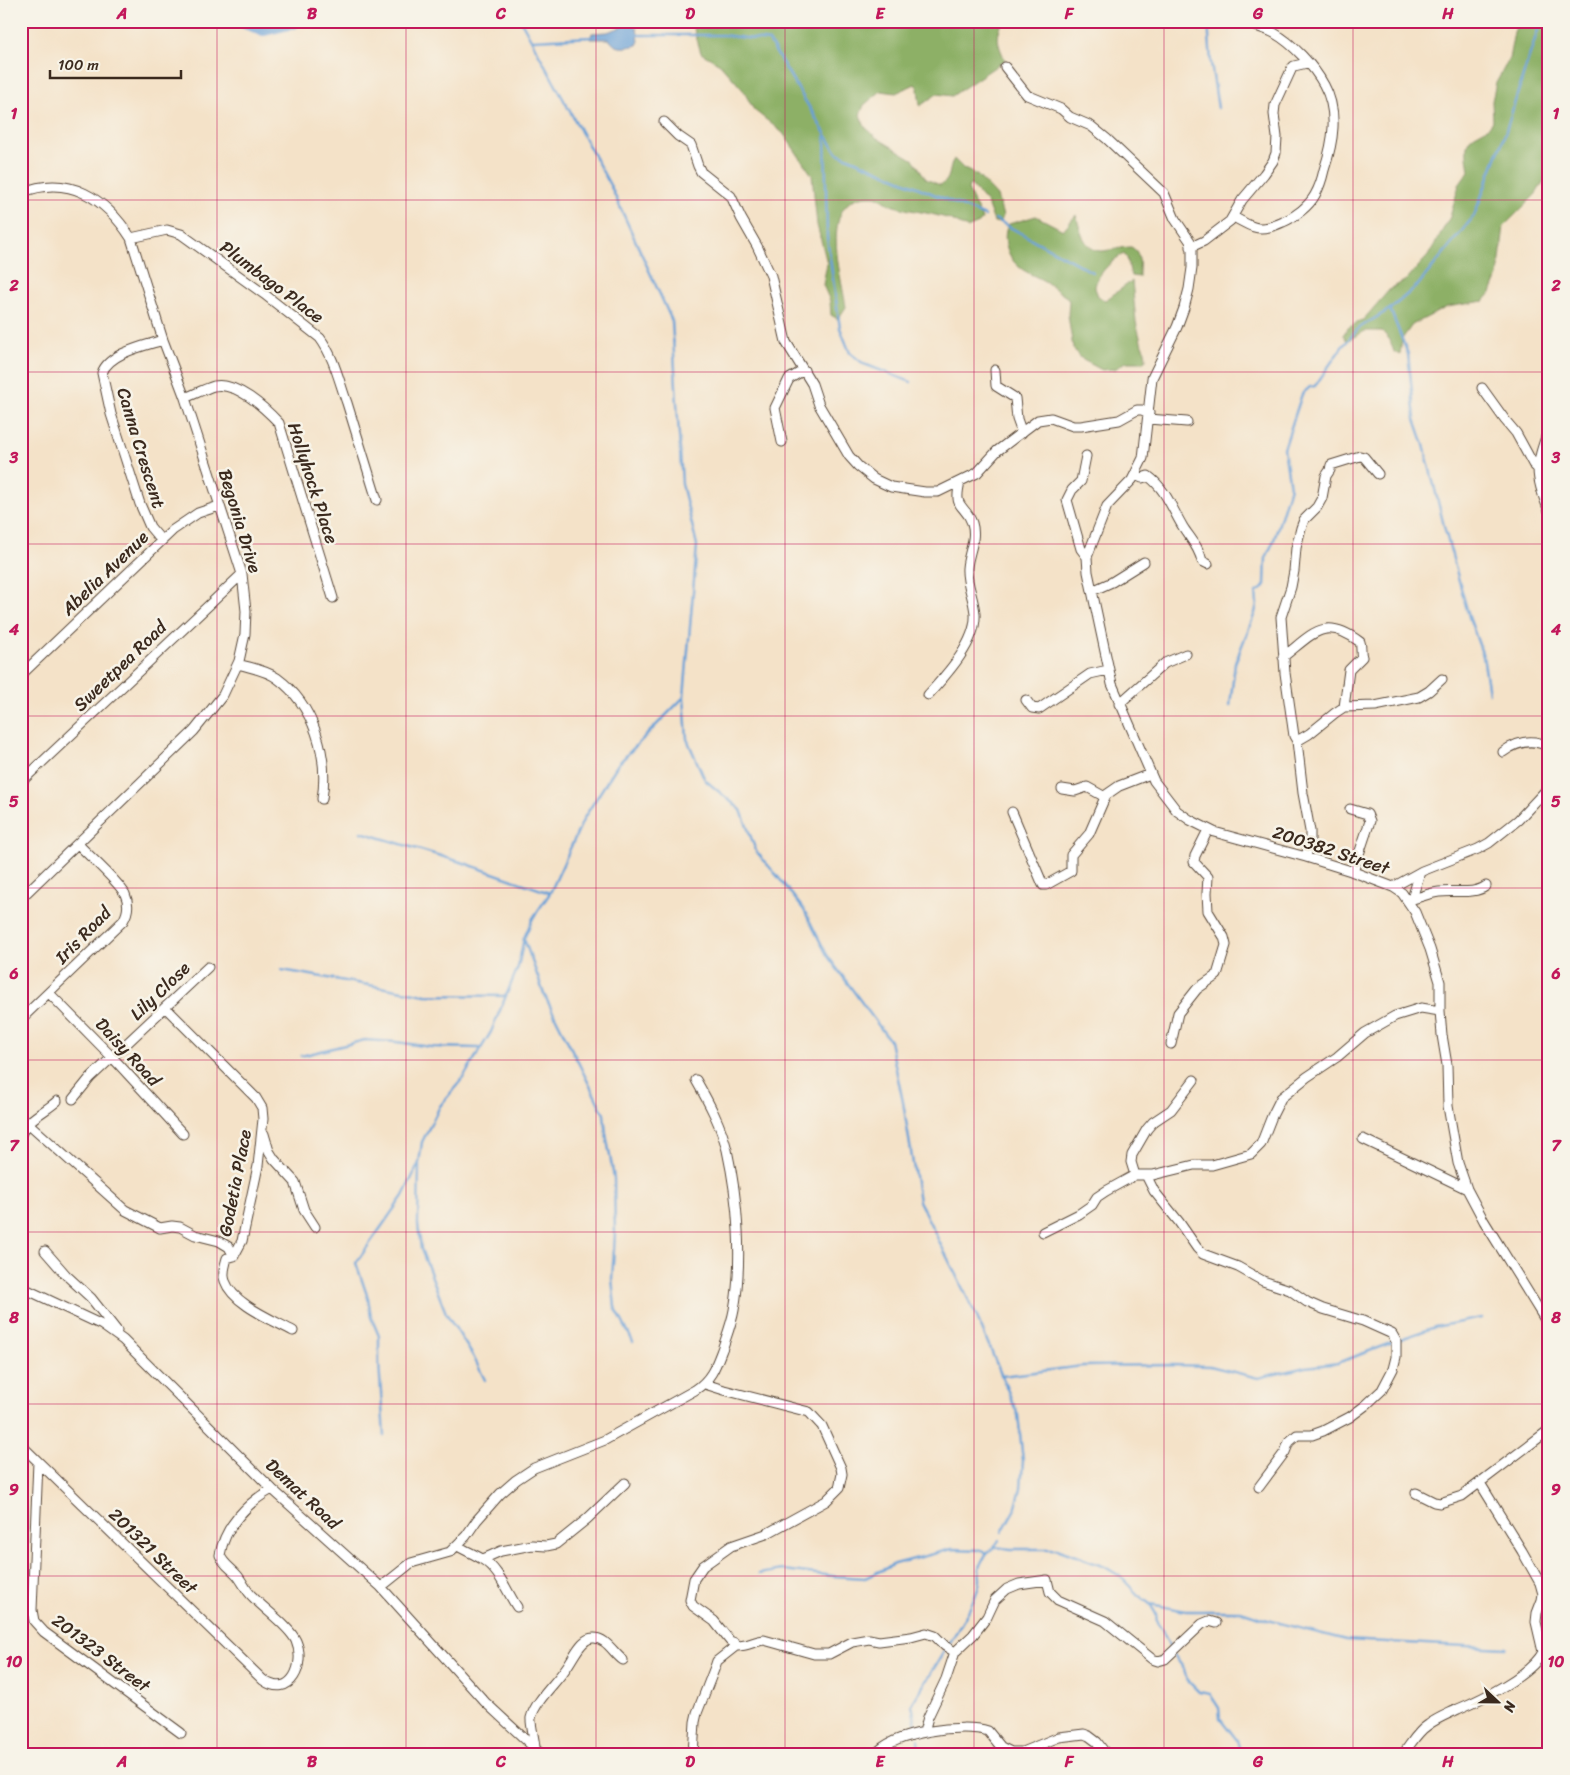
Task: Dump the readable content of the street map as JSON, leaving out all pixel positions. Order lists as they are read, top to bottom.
{
  "streets": {
    "street": [
      "Plumbago Place",
      "Canna Crescent",
      "Hollyhock Place",
      "Begonia Drive",
      "Abelia Avenue",
      "Sweetpea Road",
      "200382 Street",
      "Iris Road",
      "Lily Close",
      "Daisy Road",
      "Godetia Place",
      "Demat Road",
      "201321 Street",
      "201323 Street"
    ]
  },
  "crossings": [
    ["Plumbago Place", "Begonia Drive"],
    ["Canna Crescent", "Begonia Drive"],
    ["Canna Crescent", "Abelia Avenue"],
    ["Hollyhock Place", "Begonia Drive"],
    ["Begonia Drive", "Abelia Avenue"],
    ["Begonia Drive", "Sweetpea Road"],
    ["Begonia Drive", "Iris Road"],
    ["Iris Road", "Daisy Road"],
    ["Lily Close", "Daisy Road"],
    ["Lily Close", "Godetia Place"],
    ["Demat Road", "201321 Street"],
    ["201321 Street", "201323 Street"]
  ],
  "scale_bar": "100 m",
  "north": "right",
  "grid": {
    "columns": [
      "A",
      "B",
      "C",
      "D",
      "E",
      "F",
      "G",
      "H"
    ],
    "rows": [
      "1",
      "2",
      "3",
      "4",
      "5",
      "6",
      "7",
      "8",
      "9",
      "10"
    ]
  }
}
